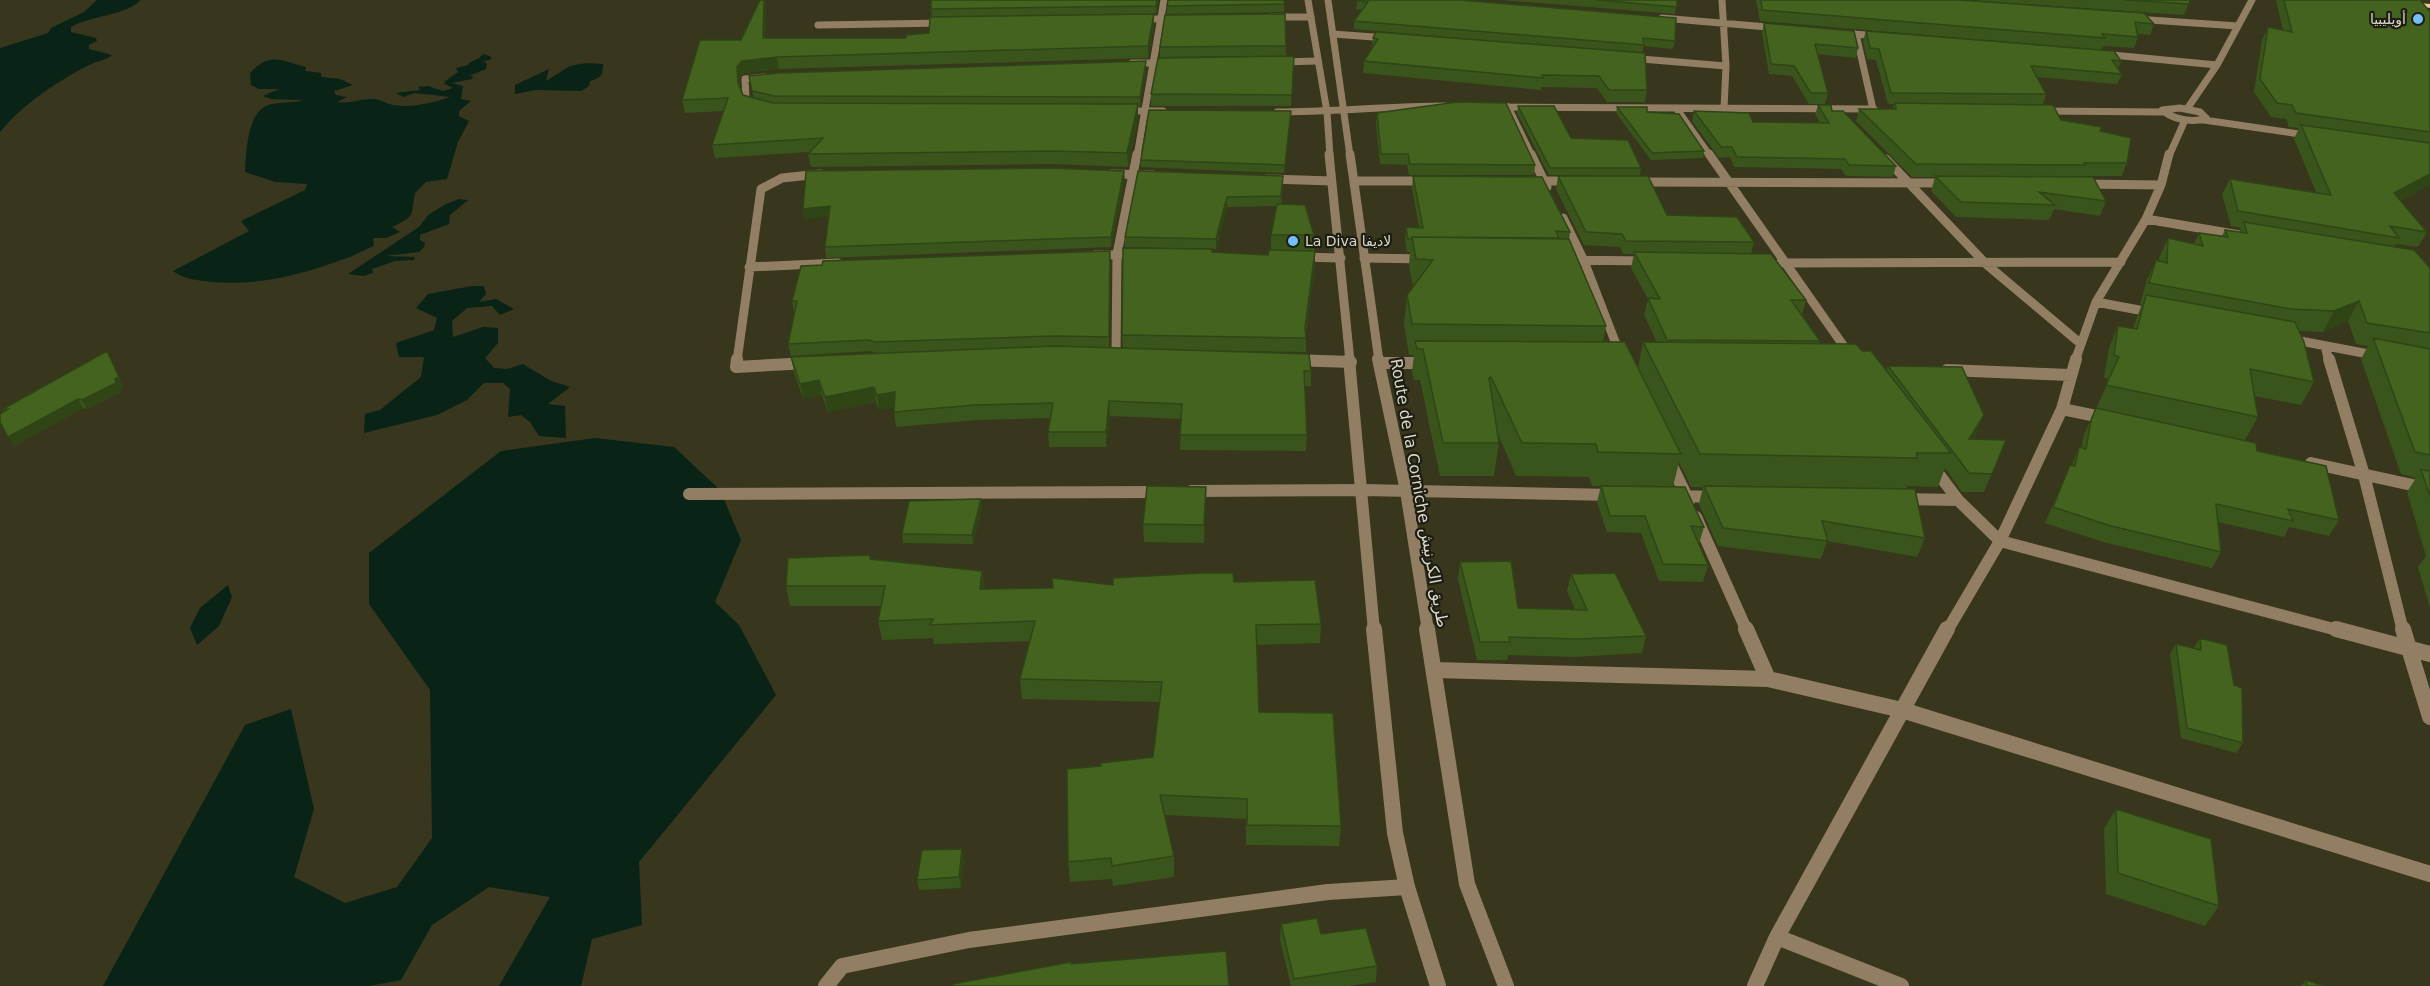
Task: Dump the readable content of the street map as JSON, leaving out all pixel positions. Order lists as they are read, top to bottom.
{
  "streets": {
    "street": ["Route de la Corniche طريق الكرنيش"]
  },
  "places": ["أويليبيا", "La Diva لاديفا"]
}
